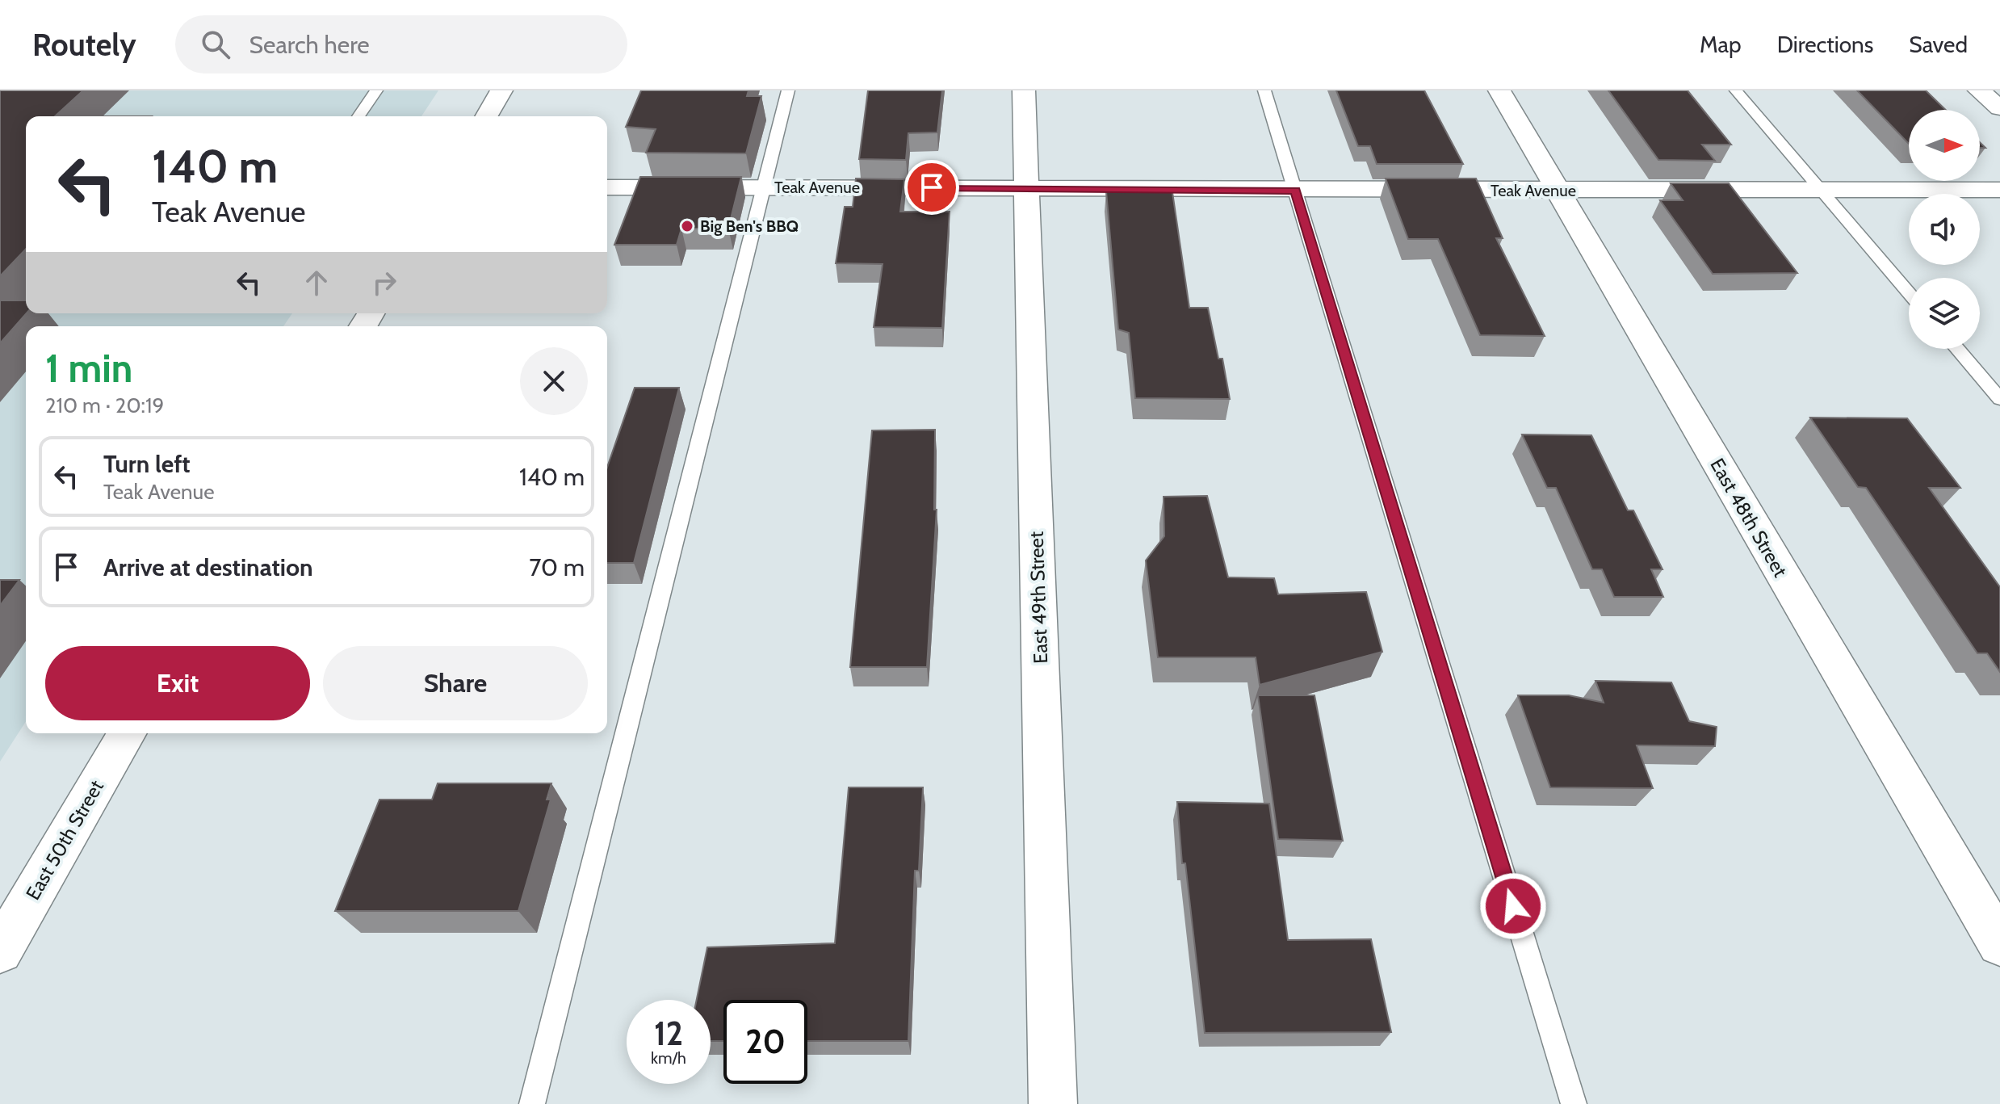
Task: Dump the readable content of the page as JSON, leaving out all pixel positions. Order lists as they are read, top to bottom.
{
  "streets": {
    "street": [
      "Teak Avenue",
      "East 48th Street",
      "East 49th Street",
      "East 50th Street"
    ]
  },
  "crossings": [
    ["Teak Avenue", "East 48th Street"],
    ["Teak Avenue", "East 49th Street"]
  ],
  "places": ["Big Ben's BBQ"],
  "north": "right",
  "page": {
    "header": "Routely",
    "search": "Search here",
    "nav": ["Map", "Directions", "Saved"],
    "turn": ["140 m", "Teak Avenue"],
    "heading": ["1 min", "210 m · 20:19"],
    "list": [
      {
        "name": "Turn left",
        "note": "Teak Avenue",
        "value": "140 m"
      },
      {
        "name": "Arrive at destination",
        "value": "70 m"
      }
    ],
    "buttons": ["Exit", "Share"],
    "speed": "12 km/h",
    "limit": "20"
  }
}
